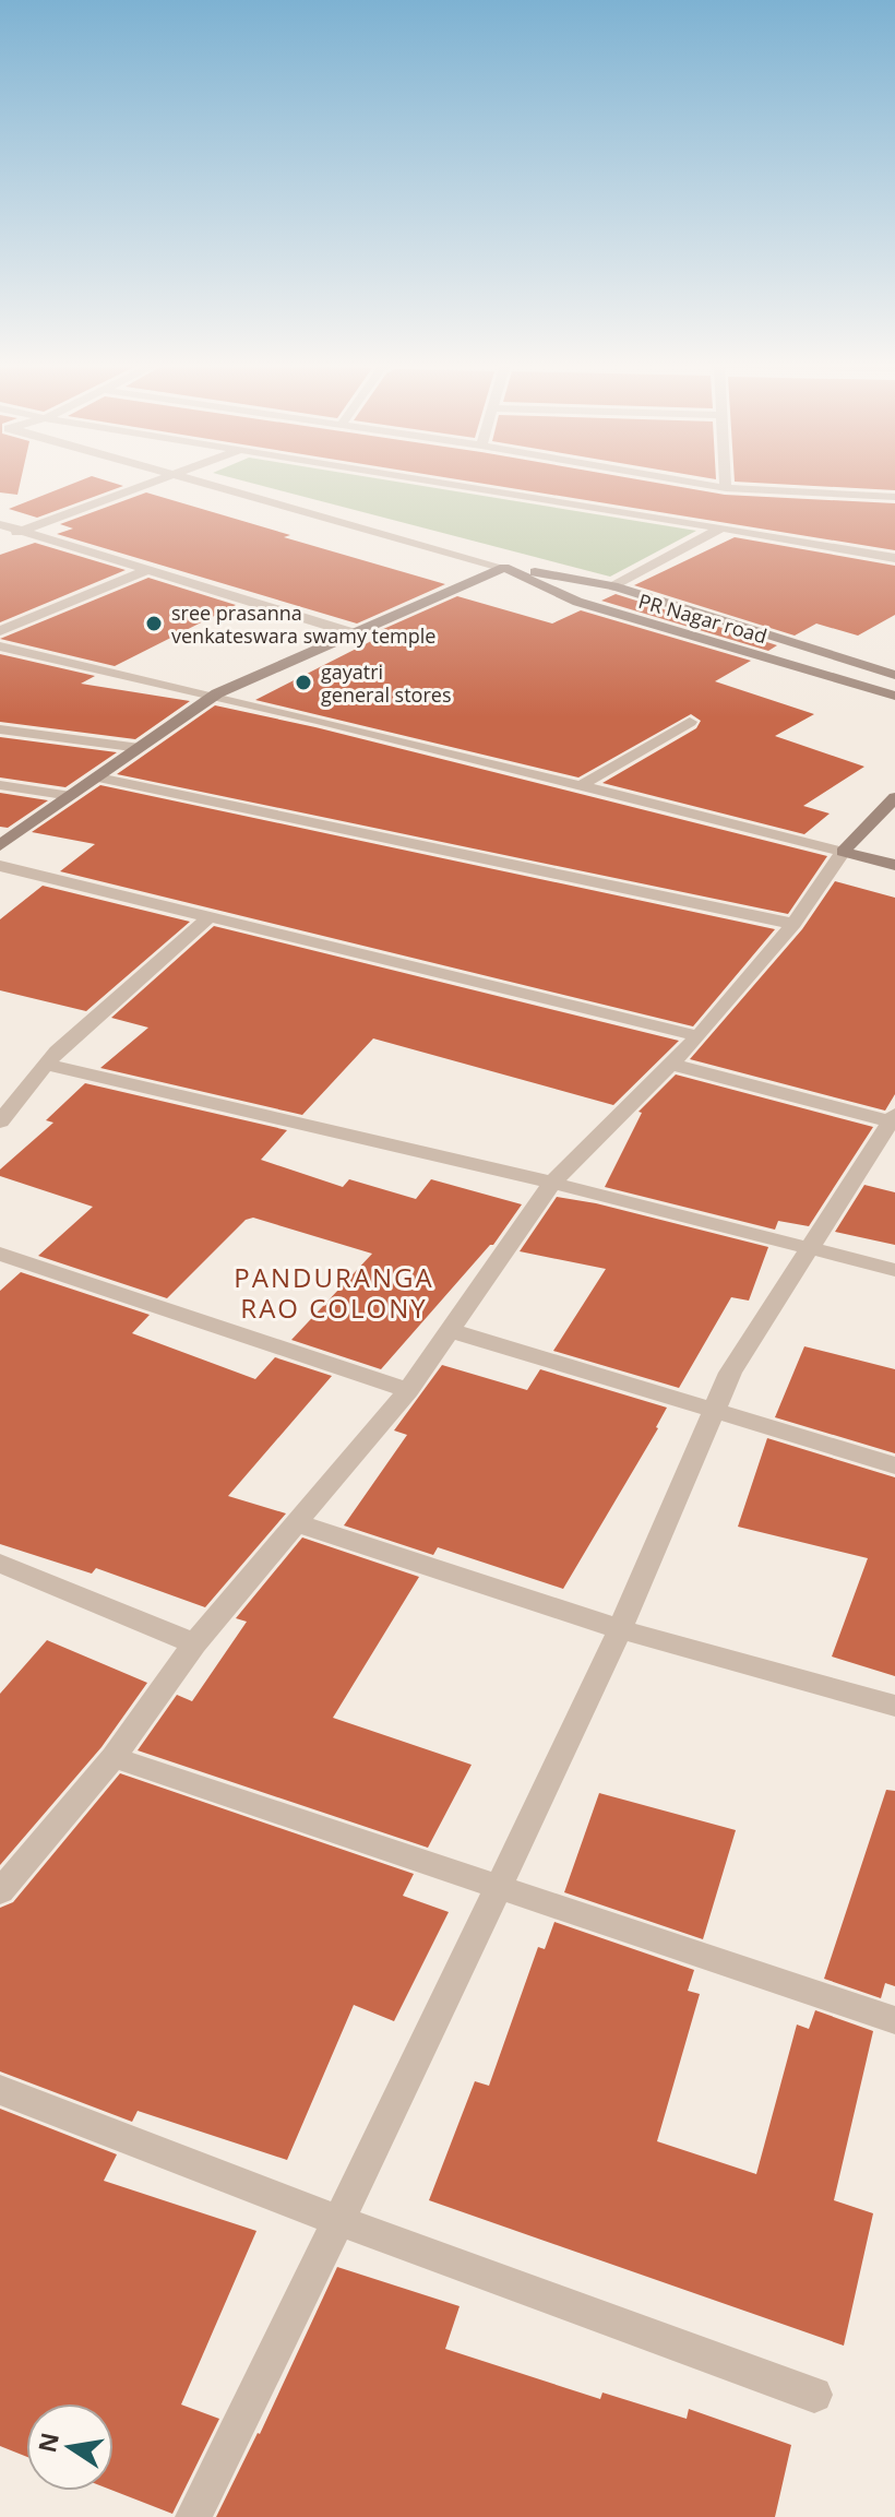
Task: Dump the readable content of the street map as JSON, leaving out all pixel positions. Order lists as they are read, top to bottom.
{
  "streets": {
    "street": ["PR Nagar road"]
  },
  "districts": ["PANDURANGA RAO COLONY"],
  "places": ["sree prasanna venkateswara swamy temple", "gayatri general stores"],
  "north": "left"
}
